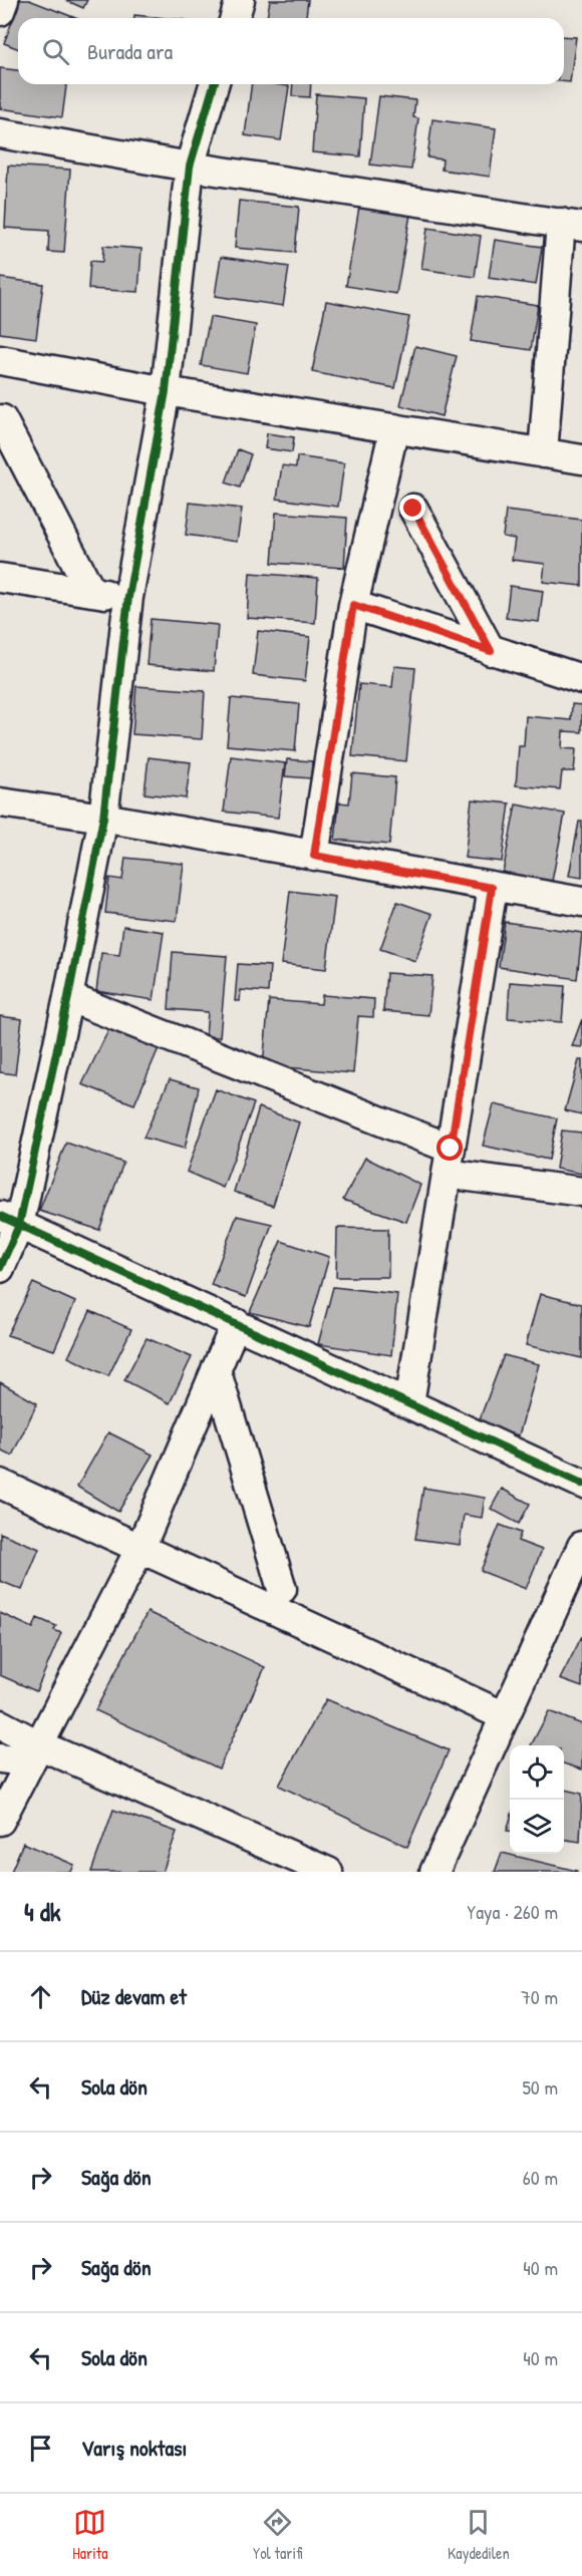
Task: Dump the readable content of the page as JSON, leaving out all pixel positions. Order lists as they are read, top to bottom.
{
  "page": {
    "search": "Burada ara",
    "heading": ["4 dk", "Yaya · 260 m"],
    "list": [
      ["Düz devam et", "70 m"],
      ["Sola dön", "50 m"],
      ["Sağa dön", "60 m"],
      ["Sağa dön", "40 m"],
      ["Sola dön", "40 m"],
      "Varış noktası"
    ],
    "nav": ["Harita", "Yol tarifi", "Kaydedilen"]
  }
}
